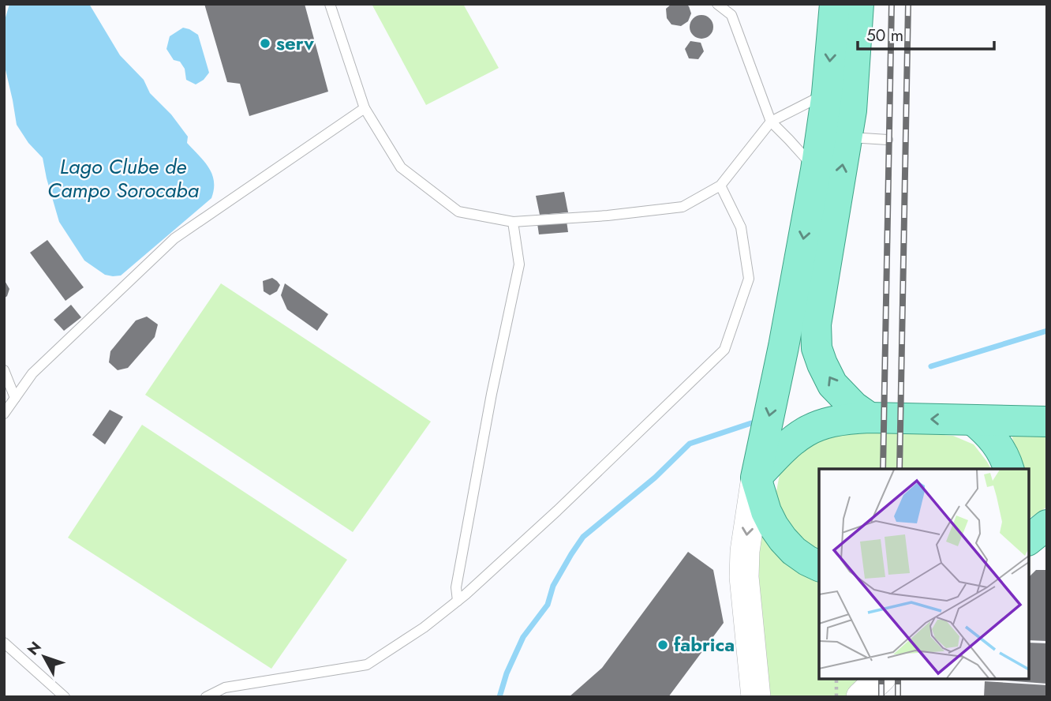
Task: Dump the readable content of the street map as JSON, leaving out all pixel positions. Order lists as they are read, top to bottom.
{
  "water": ["Lago Clube de Campo Sorocaba"],
  "places": ["serv", "fabrica"],
  "scale_bar": "50 m",
  "north": "top left"
}
